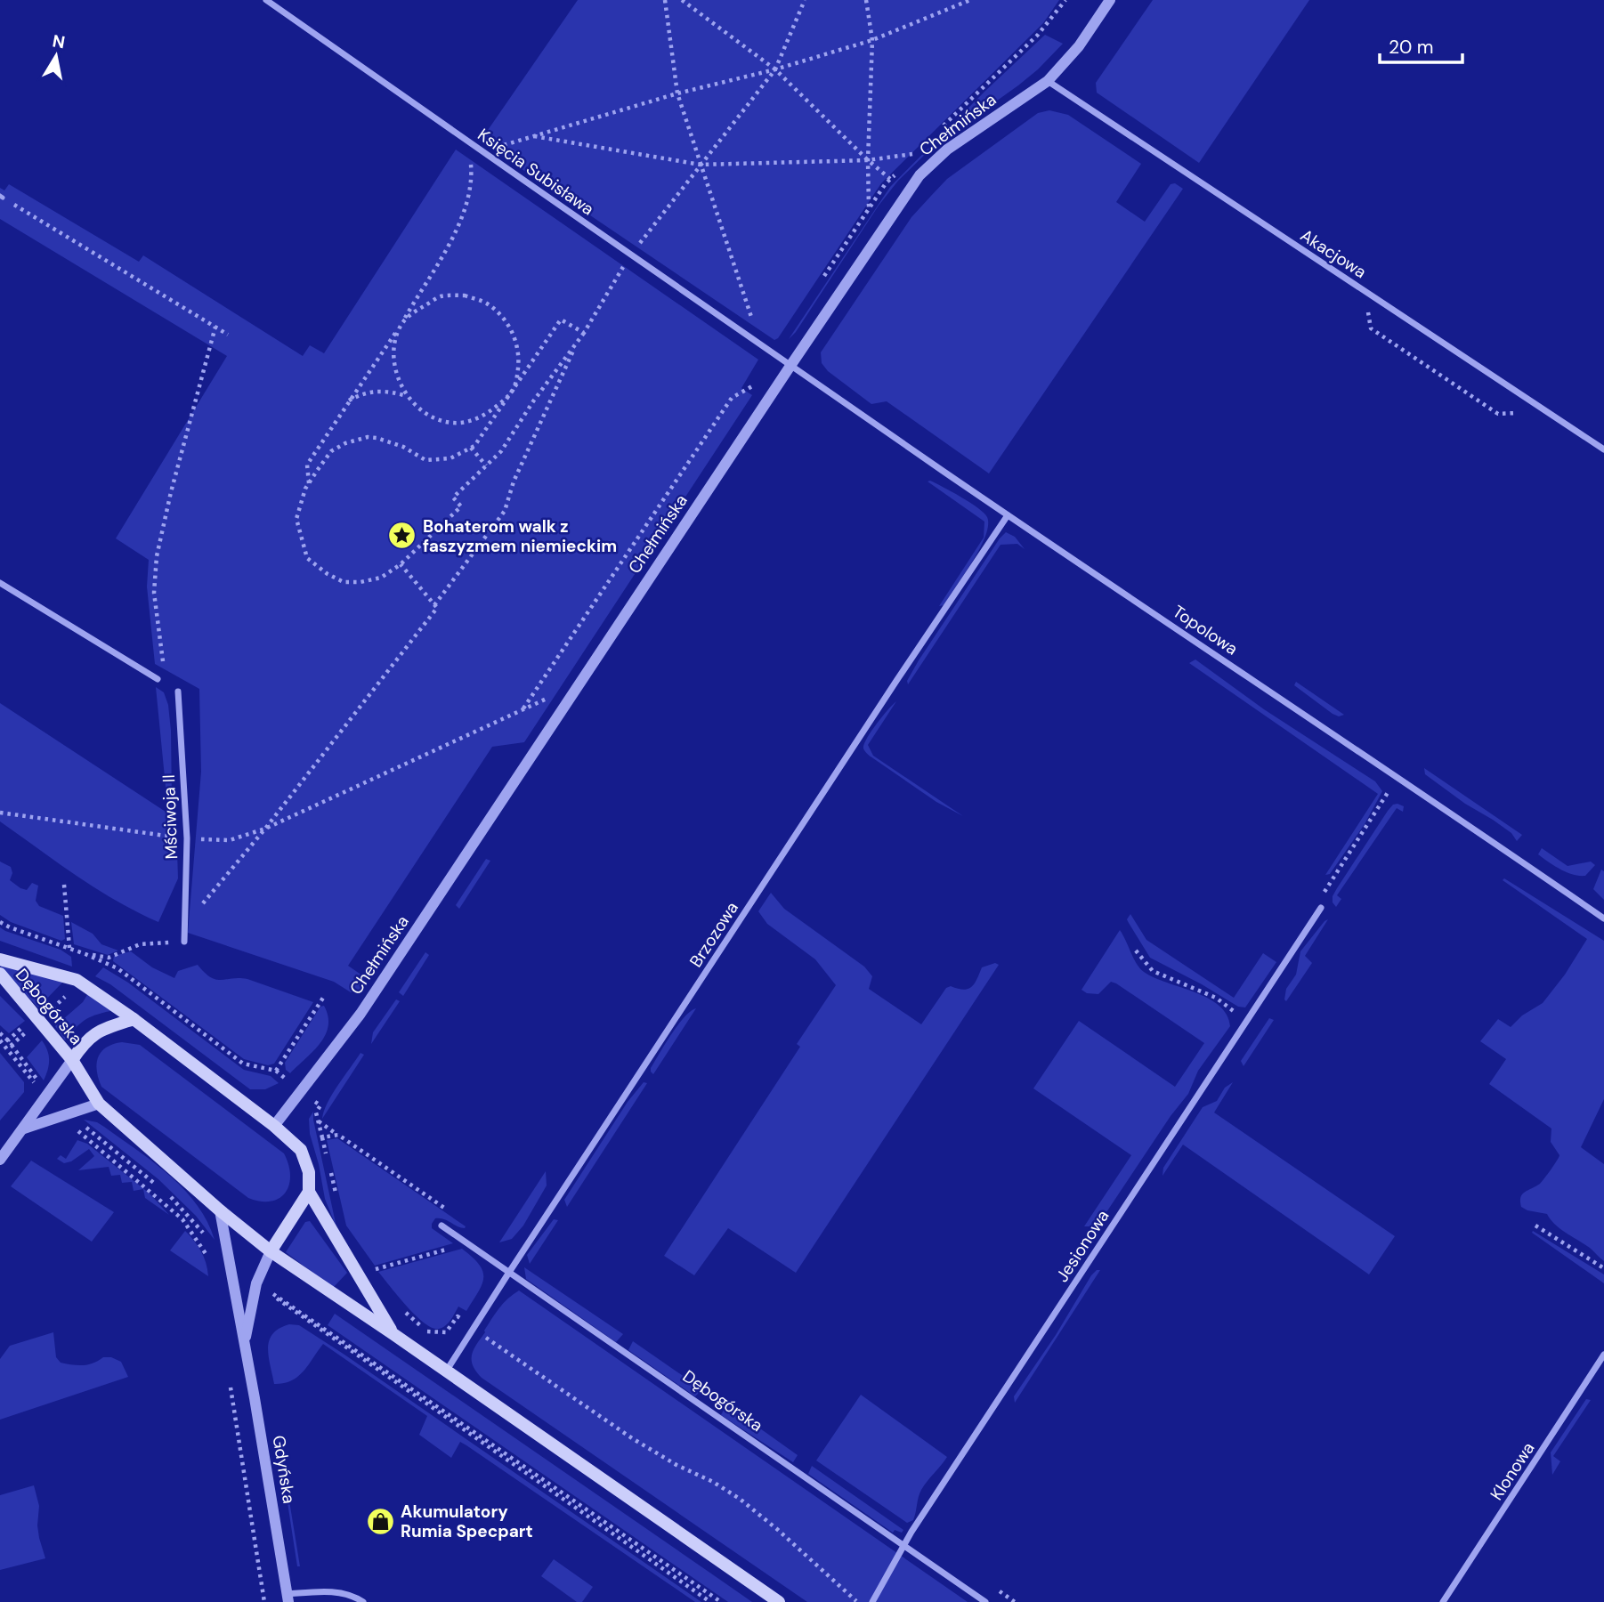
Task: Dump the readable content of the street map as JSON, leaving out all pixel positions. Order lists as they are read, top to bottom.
{
  "streets": {
    "main road": ["Dębogórska"],
    "street": [
      "Chełmińska",
      "Księcia Subisława",
      "Akacjowa",
      "Topolowa",
      "Mściwoja II",
      "Brzozowa",
      "Jesionowa",
      "Gdyńska",
      "Klonowa"
    ]
  },
  "crossings": [
    ["Chełmińska", "Księcia Subisława"],
    ["Chełmińska", "Akacjowa"],
    ["Chełmińska", "Topolowa"],
    ["Chełmińska", "Dębogórska"],
    ["Księcia Subisława", "Topolowa"],
    ["Topolowa", "Brzozowa"],
    ["Brzozowa", "Dębogórska"],
    ["Dębogórska", "Jesionowa"],
    ["Dębogórska", "Gdyńska"]
  ],
  "places": {
    "place": ["Bohaterom walk z faszyzmem niemieckim"],
    "shop": ["Akumulatory Rumia Specpart"]
  },
  "scale_bar": "20 m",
  "north": "top"
}
